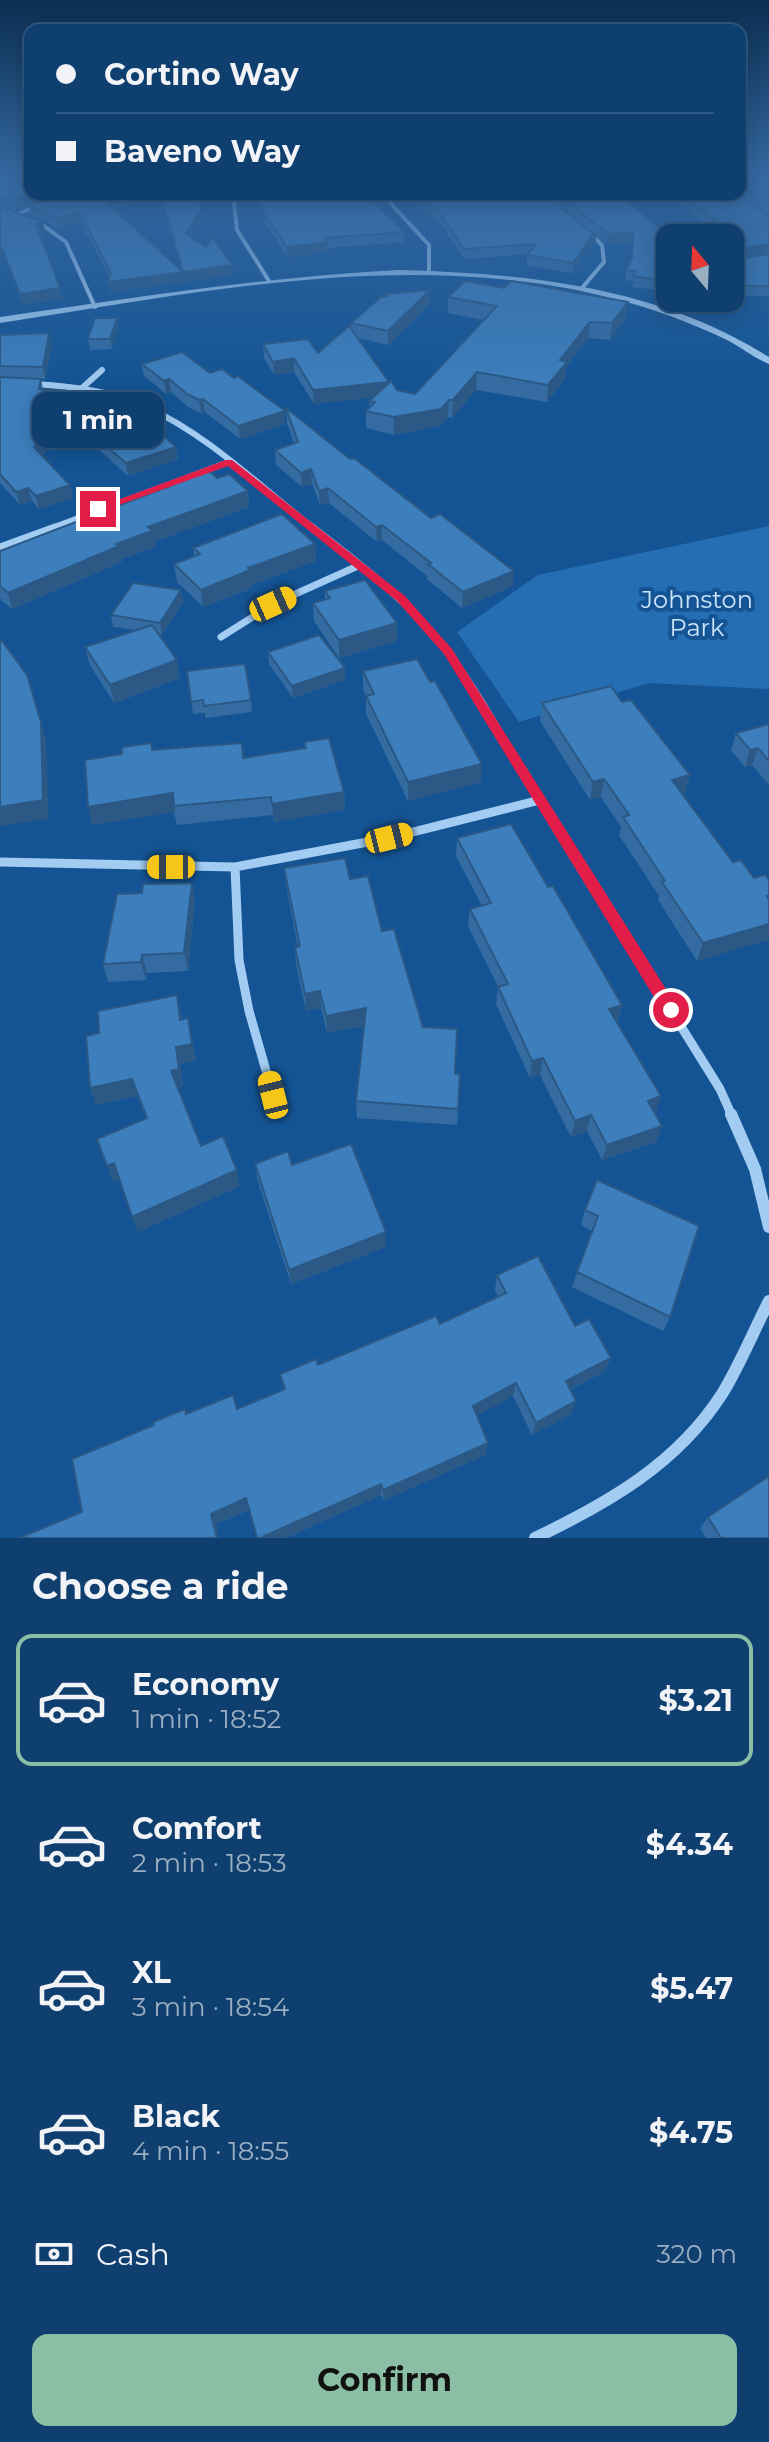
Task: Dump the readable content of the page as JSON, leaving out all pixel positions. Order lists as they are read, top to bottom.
{
  "parks": ["Johnston Park"],
  "north": "top",
  "page": {
    "banner": ["Cortino Way", "Baveno Way"],
    "bubble": "1 min",
    "heading": "Choose a ride",
    "list": [
      {
        "name": "Economy",
        "note": "1 min · 18:52",
        "value": "$3.21"
      },
      {
        "name": "Comfort",
        "note": "2 min · 18:53",
        "value": "$4.34"
      },
      {
        "name": "XL",
        "note": "3 min · 18:54",
        "value": "$5.47"
      },
      {
        "name": "Black",
        "note": "4 min · 18:55",
        "value": "$4.75"
      }
    ],
    "pay": ["Cash", "320 m"],
    "buttons": "Confirm"
  }
}
